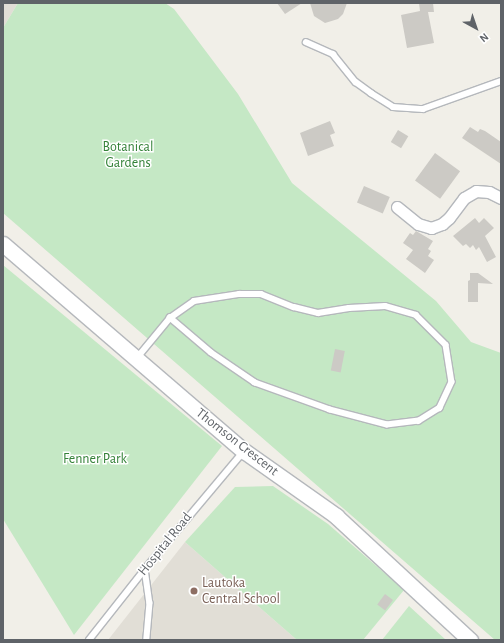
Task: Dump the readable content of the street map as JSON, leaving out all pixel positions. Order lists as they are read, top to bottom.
{
  "streets": {
    "main road": ["Thomson Crescent"],
    "lane": ["Hospital Road"]
  },
  "crossings": [
    ["Thomson Crescent", "Hospital Road"]
  ],
  "parks": ["Botanical Gardens", "Fenner Park"],
  "places": ["Lautoka Central School"],
  "north": "bottom right"
}
